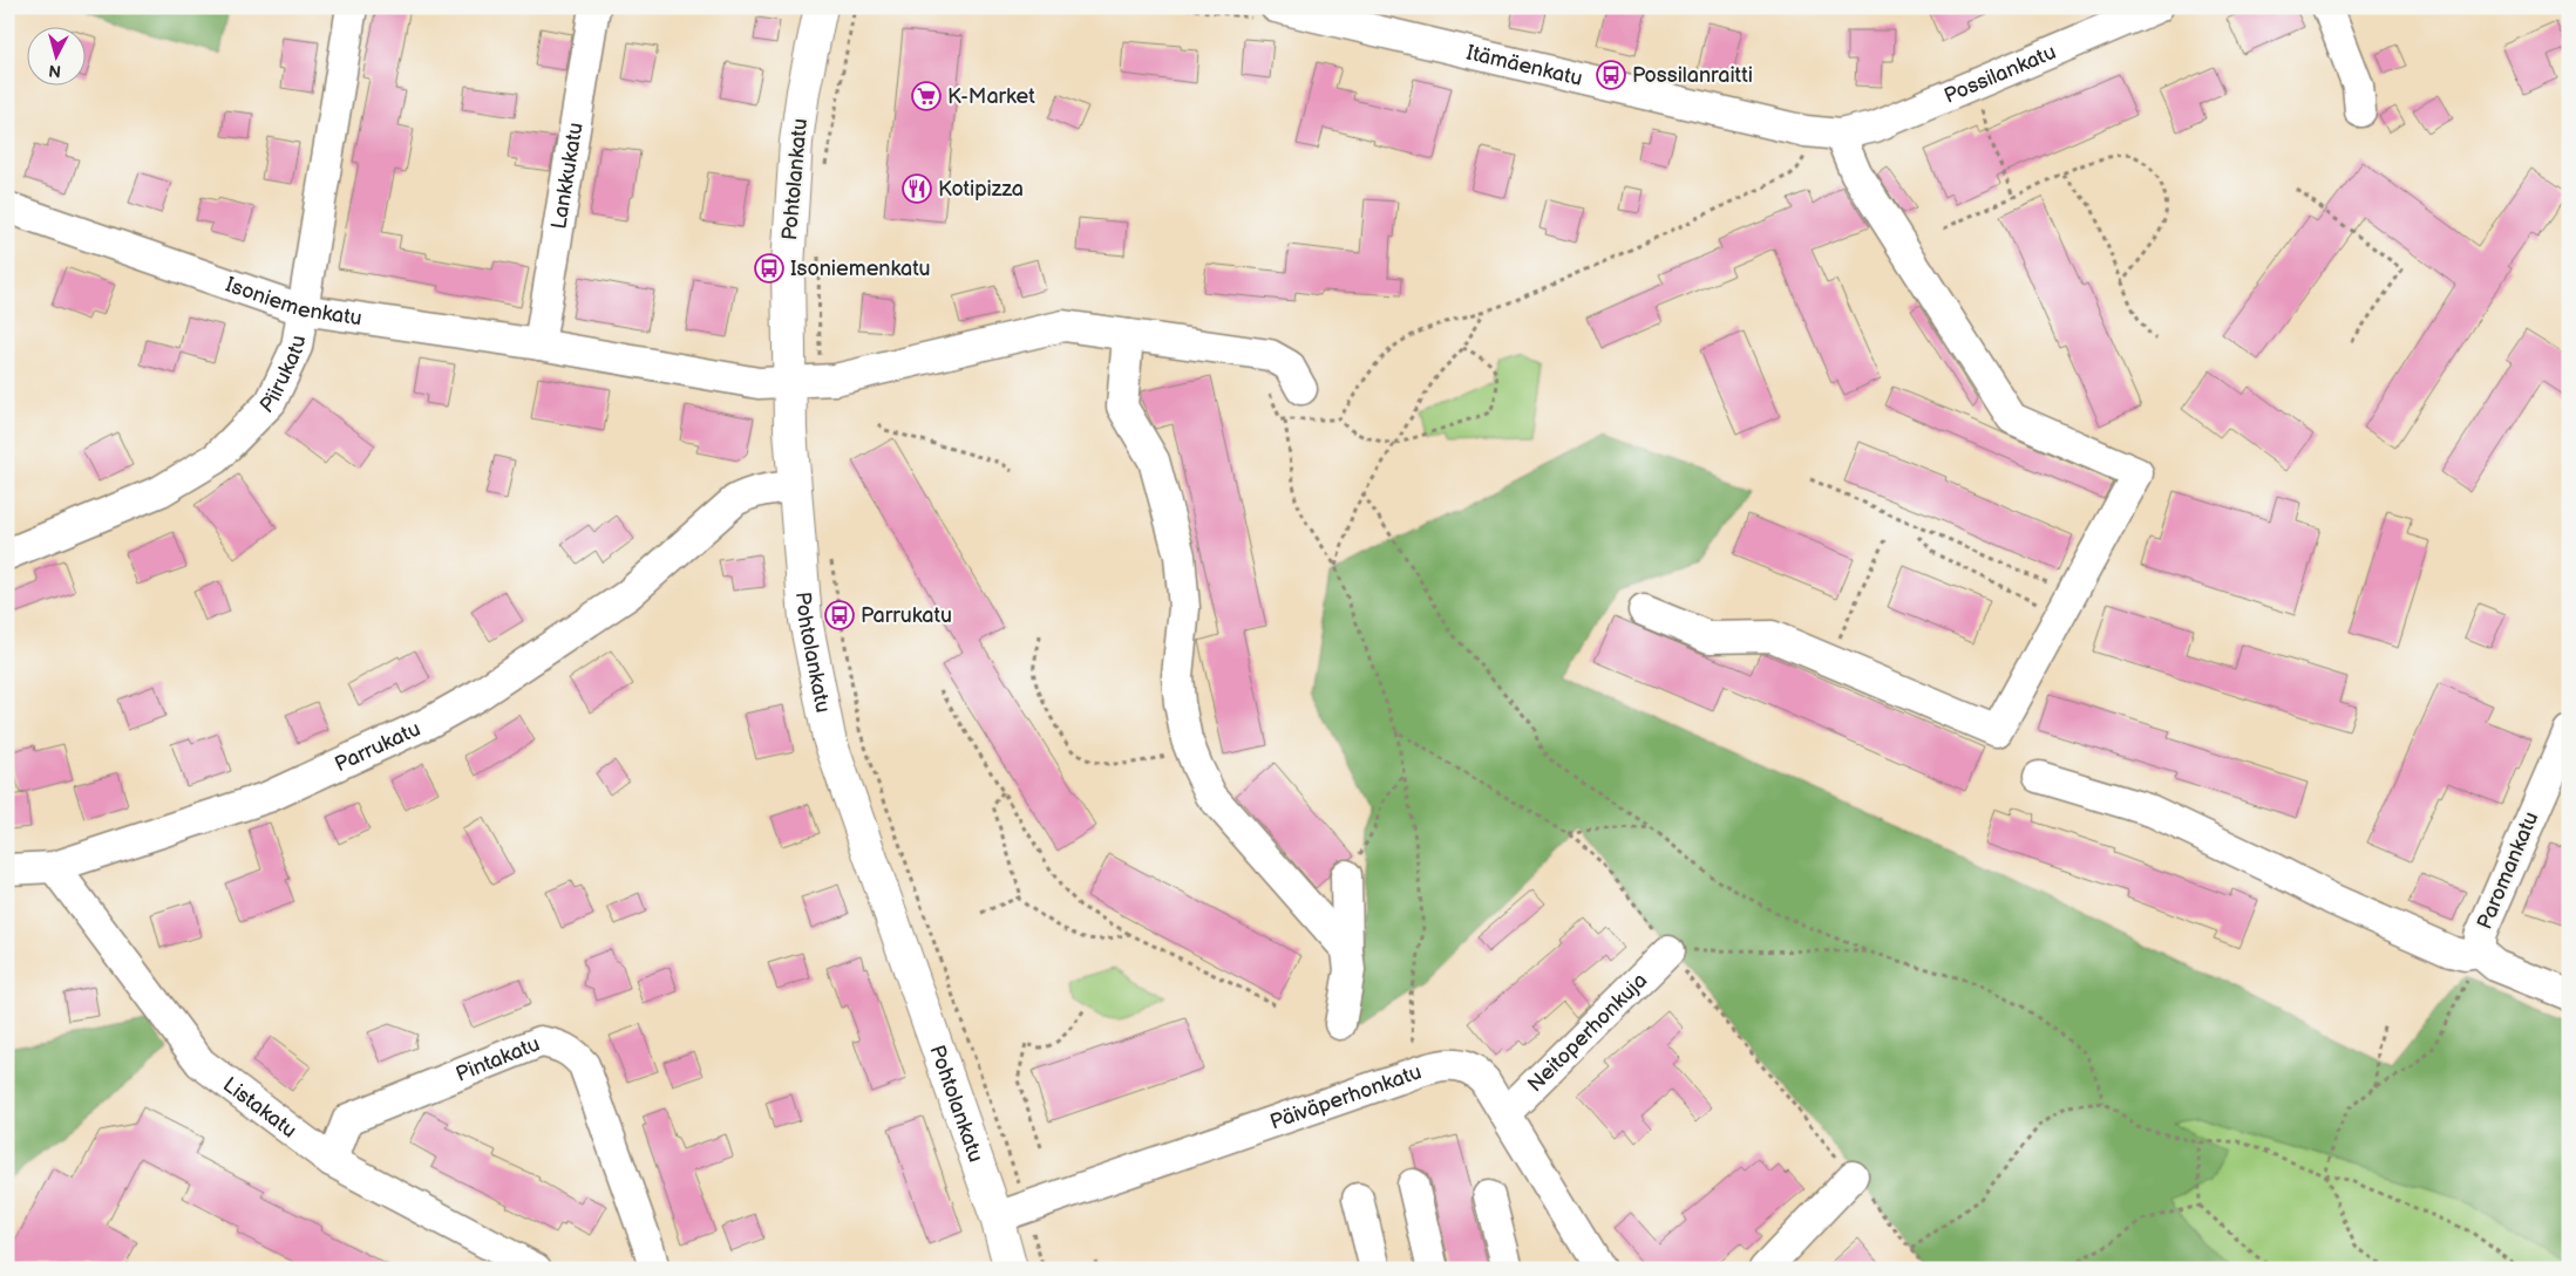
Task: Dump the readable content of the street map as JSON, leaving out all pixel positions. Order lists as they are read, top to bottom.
{
  "streets": {
    "main road": ["Pohtolankatu"],
    "street": [
      "Itämäenkatu",
      "Possilankatu",
      "Lankkukatu",
      "Isoniemenkatu",
      "Piirukatu",
      "Parrukatu",
      "Paromankatu",
      "Neitoperhonkuja",
      "Pintakatu",
      "Päiväperhonkatu",
      "Listakatu"
    ]
  },
  "crossings": [
    ["Itämäenkatu", "Possilankatu"],
    ["Lankkukatu", "Isoniemenkatu"],
    ["Pohtolankatu", "Isoniemenkatu"],
    ["Pohtolankatu", "Parrukatu"],
    ["Pohtolankatu", "Päiväperhonkatu"],
    ["Isoniemenkatu", "Piirukatu"],
    ["Parrukatu", "Listakatu"],
    ["Neitoperhonkuja", "Päiväperhonkatu"],
    ["Pintakatu", "Listakatu"]
  ],
  "places": {
    "bus stop": ["Possilanraitti", "Isoniemenkatu", "Parrukatu"],
    "supermarket": ["K-Market"],
    "restaurant": ["Kotipizza"]
  },
  "north": "bottom"
}
